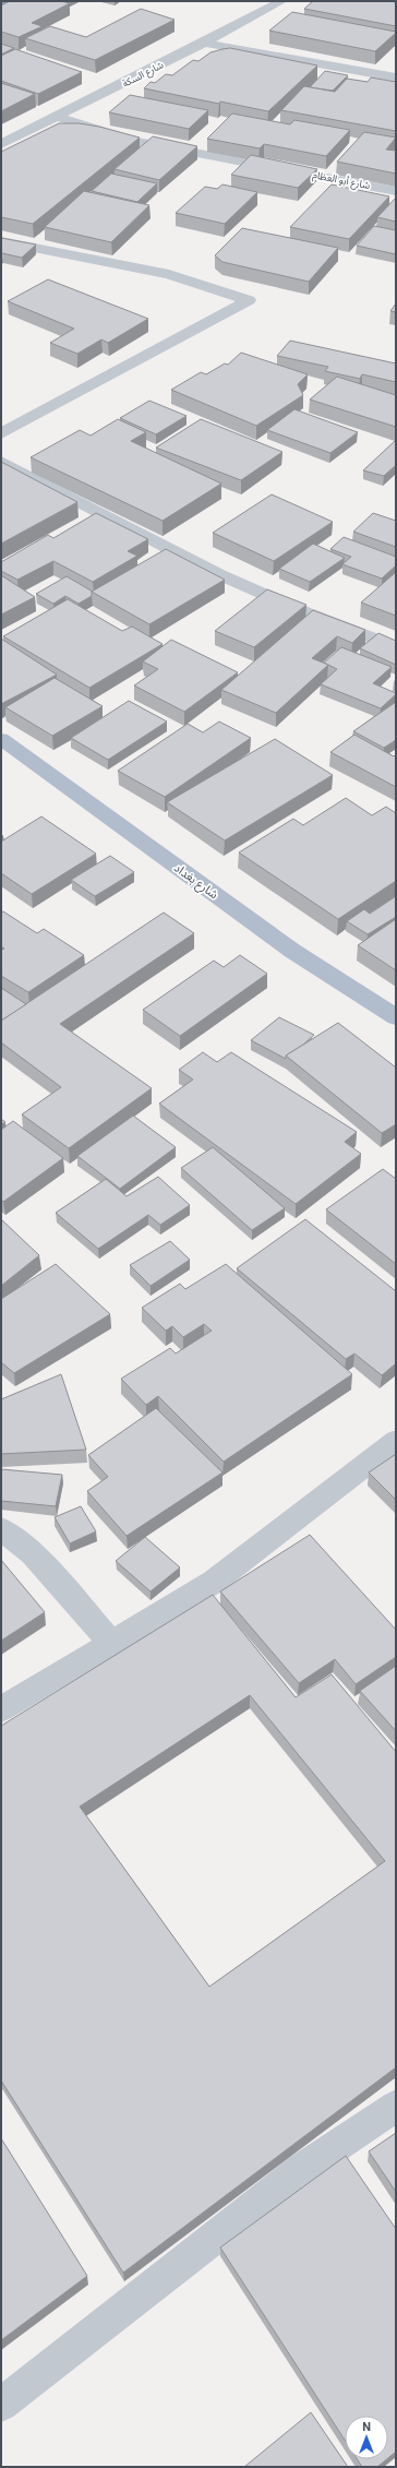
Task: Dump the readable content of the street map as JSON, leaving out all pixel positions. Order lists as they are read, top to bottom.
{
  "streets": {
    "main road": ["شارع بغداد"],
    "street": ["شارع السكة", "شارع أبو العظام"]
  },
  "crossings": [
    ["شارع السكة", "شارع أبو العظام"]
  ],
  "north": "top"
}
